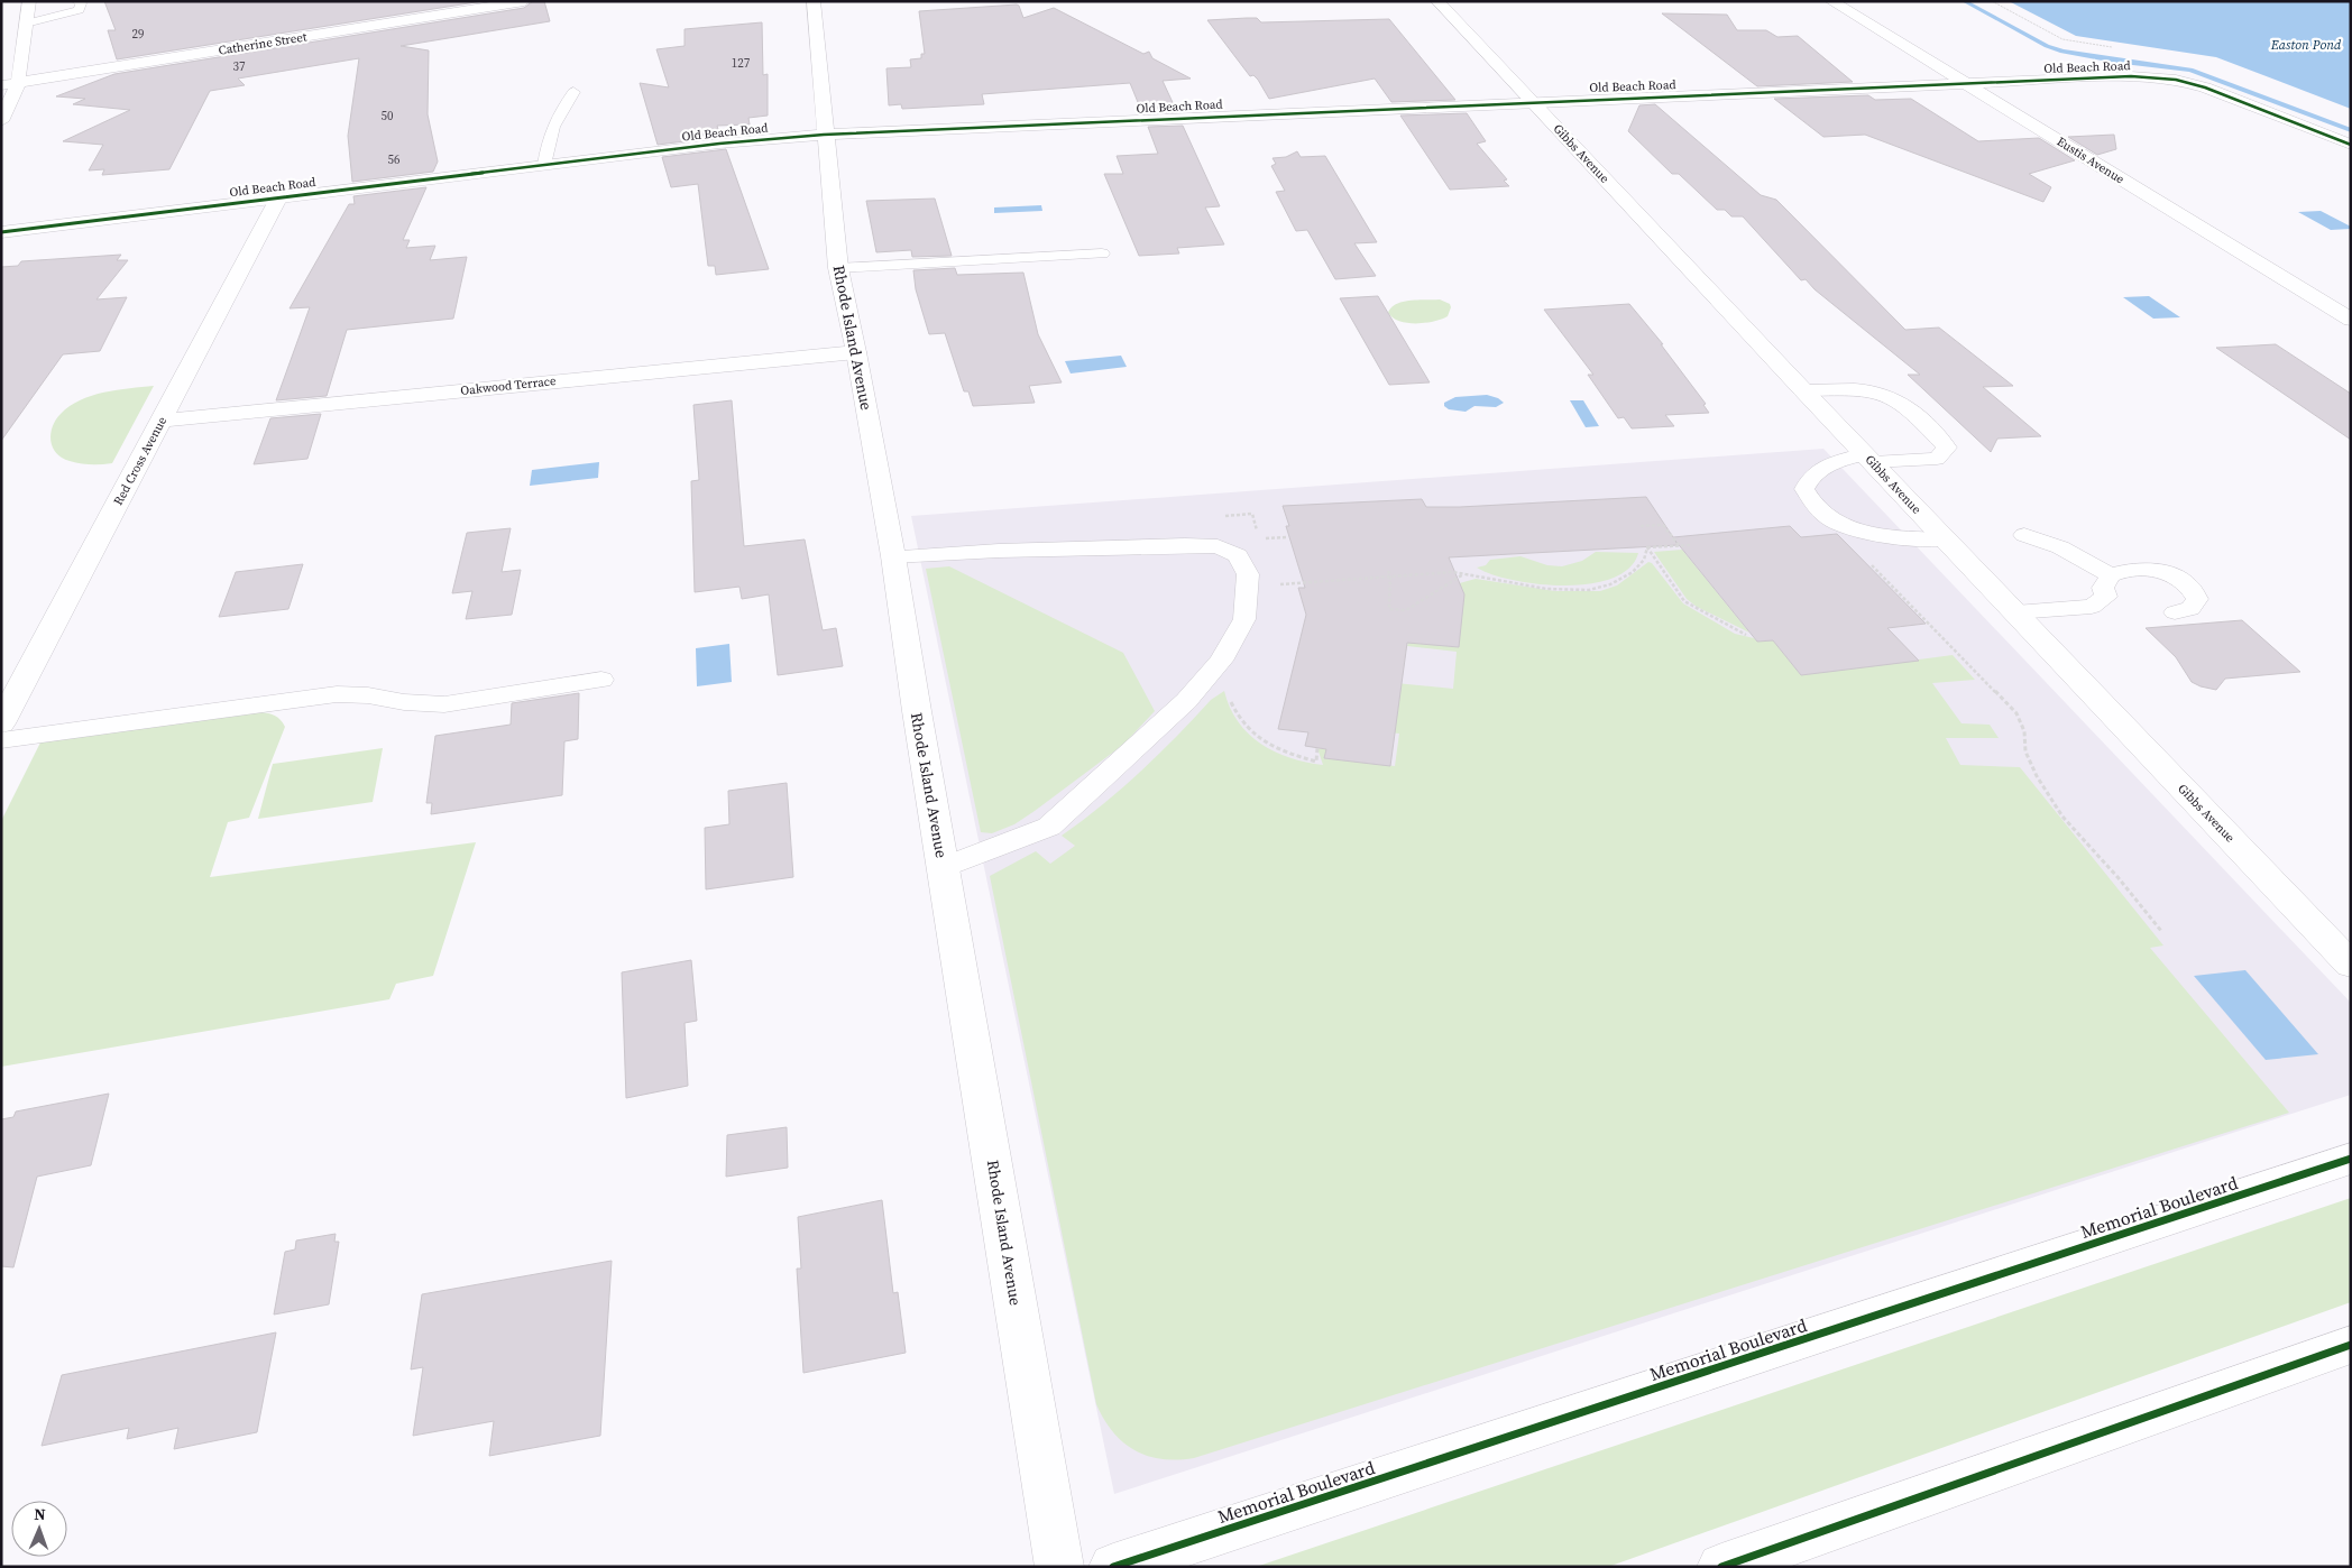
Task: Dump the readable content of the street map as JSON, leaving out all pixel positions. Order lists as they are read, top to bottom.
{
  "streets": {
    "street": [
      "Catherine Street",
      "Old Beach Road",
      "Gibbs Avenue",
      "Eustis Avenue",
      "Rhode Island Avenue",
      "Oakwood Terrace",
      "Red Cross Avenue",
      "Memorial Boulevard"
    ]
  },
  "crossings": [
    ["Old Beach Road", "Gibbs Avenue"],
    ["Old Beach Road", "Eustis Avenue"],
    ["Old Beach Road", "Rhode Island Avenue"],
    ["Old Beach Road", "Red Cross Avenue"],
    ["Rhode Island Avenue", "Oakwood Terrace"],
    ["Oakwood Terrace", "Red Cross Avenue"]
  ],
  "water": ["Easton Pond"],
  "house_numbers": [
    "29",
    "127",
    "37",
    "50",
    "56"
  ],
  "north": "top"
}
